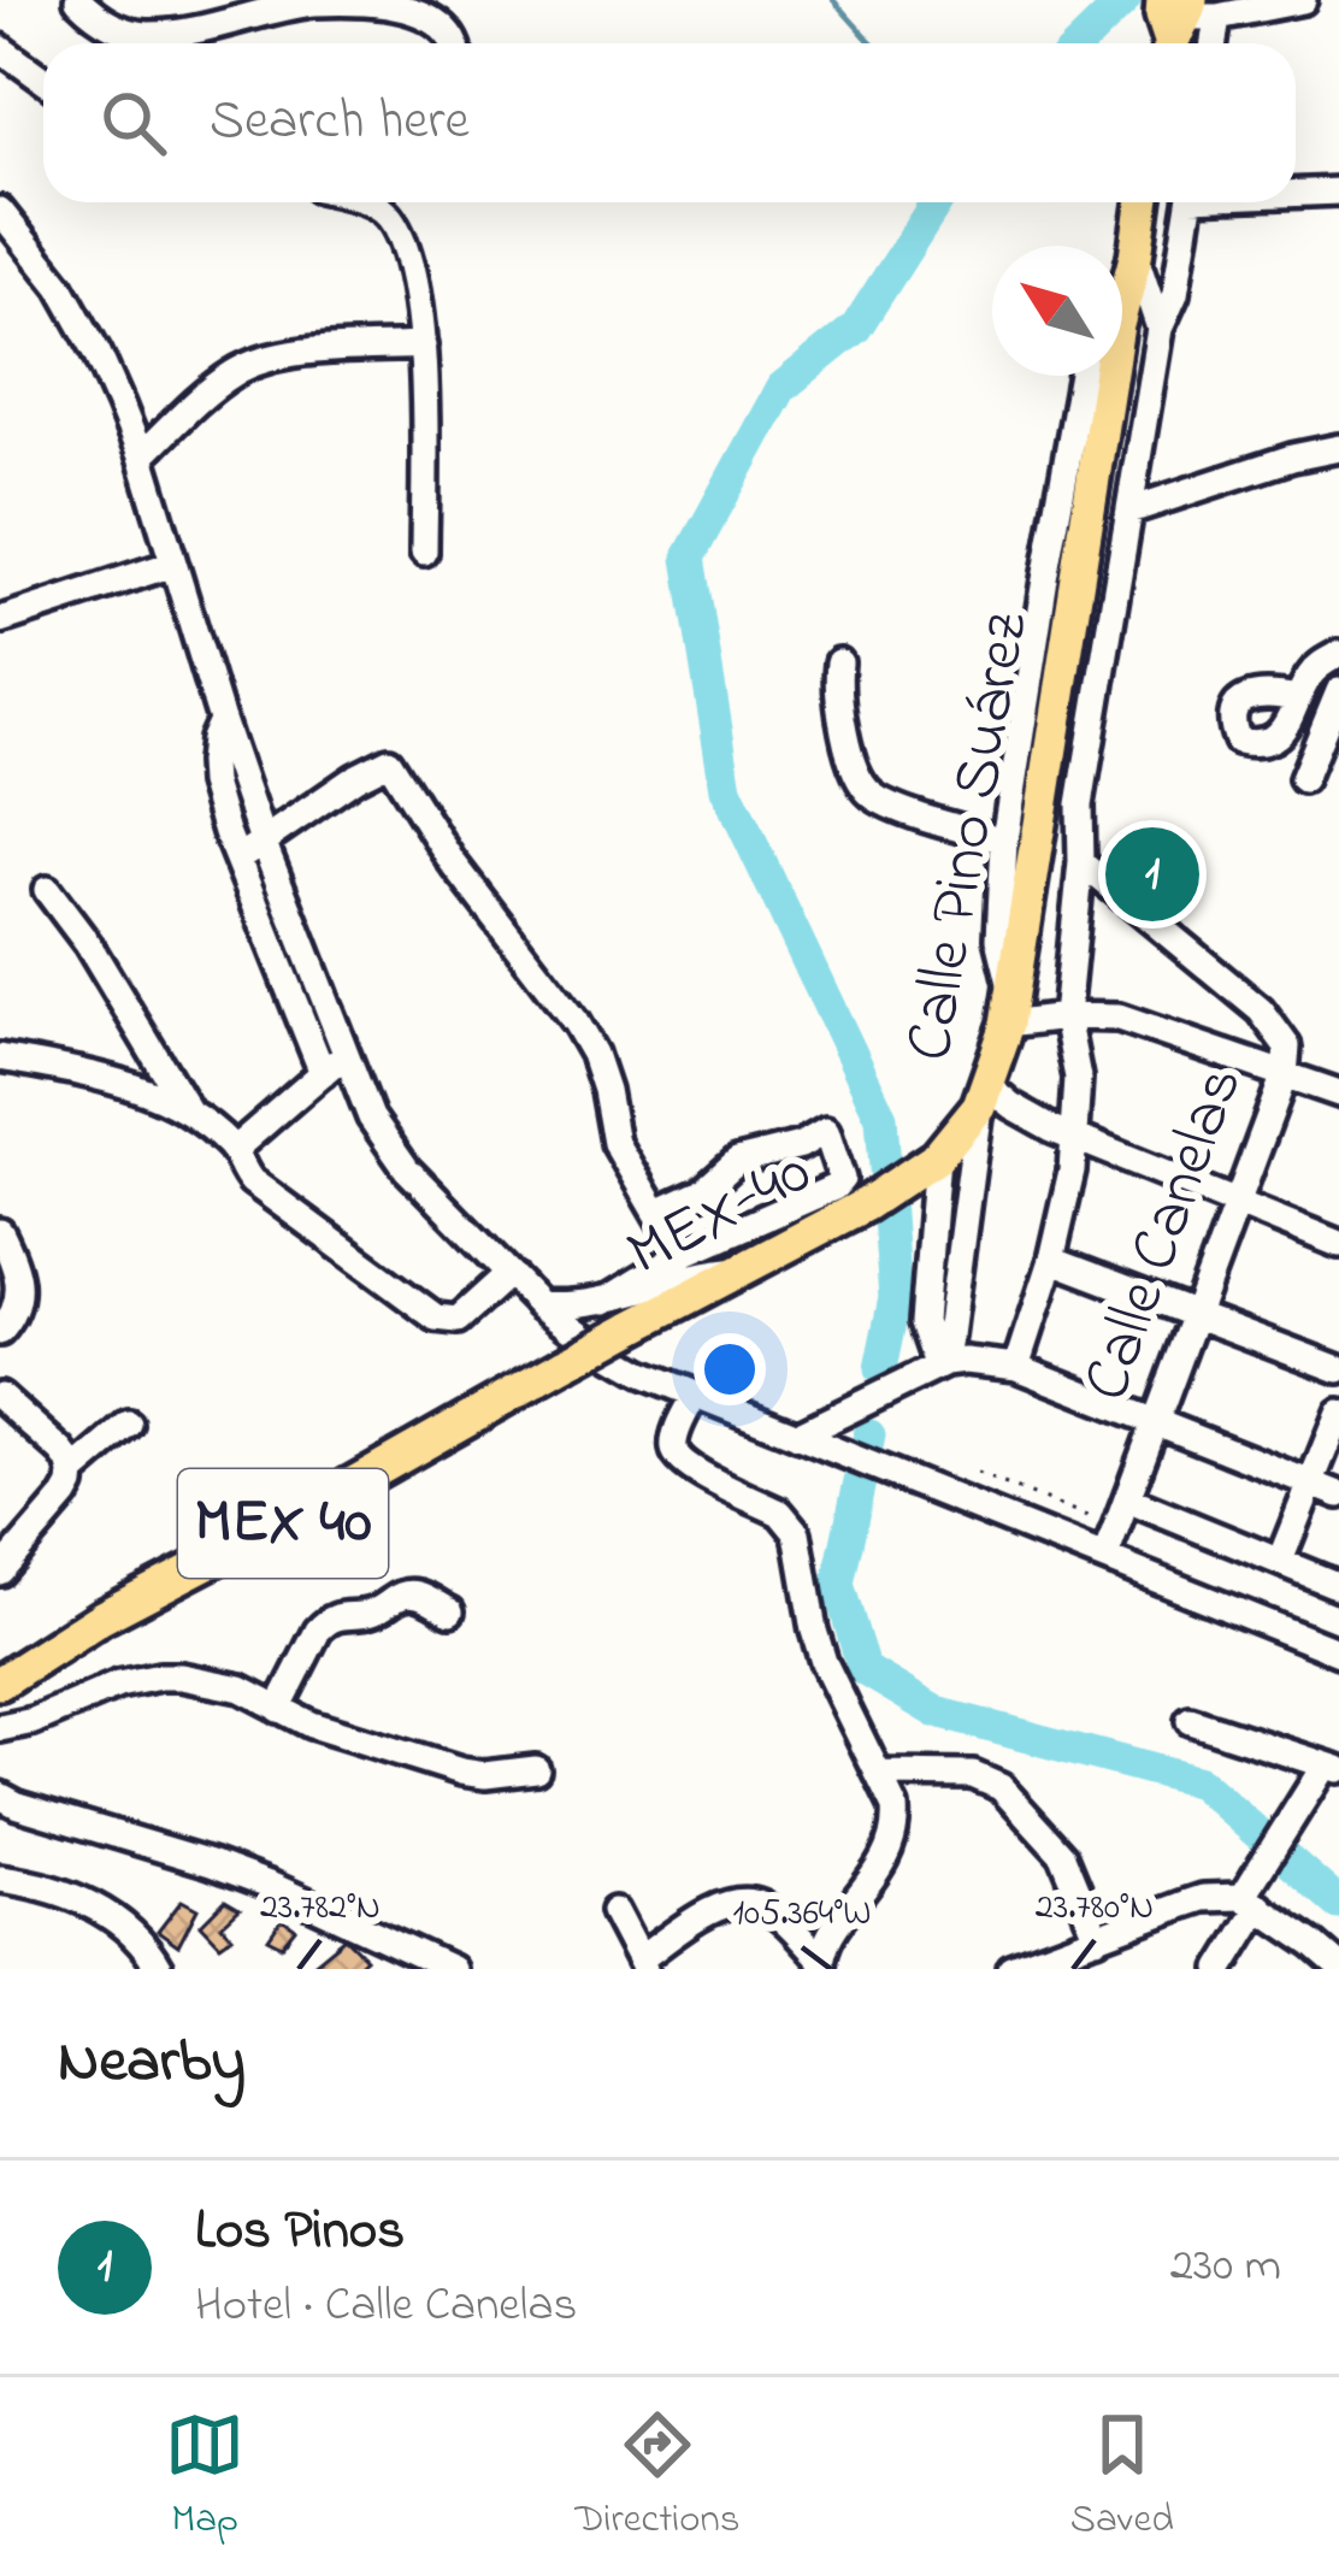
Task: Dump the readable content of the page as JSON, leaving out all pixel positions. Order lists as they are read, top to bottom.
{
  "streets": {
    "main road": ["Calle Pino Suárez", "MEX-40", "MEX 40"],
    "street": ["Calle Canelas"]
  },
  "crossings": [
    ["Calle Pino Suárez", "MEX-40"]
  ],
  "north": "top left",
  "page": {
    "search": "Search here",
    "pins": "1",
    "heading": "Nearby",
    "list": [
      {
        "mark": "1",
        "name": "Los Pinos",
        "note": "Hotel · Calle Canelas",
        "value": "230 m"
      }
    ],
    "nav": ["Map", "Directions", "Saved"]
  },
  "coordinates": ["23.782°N", "23.780°N", "105.364°W"]
}
